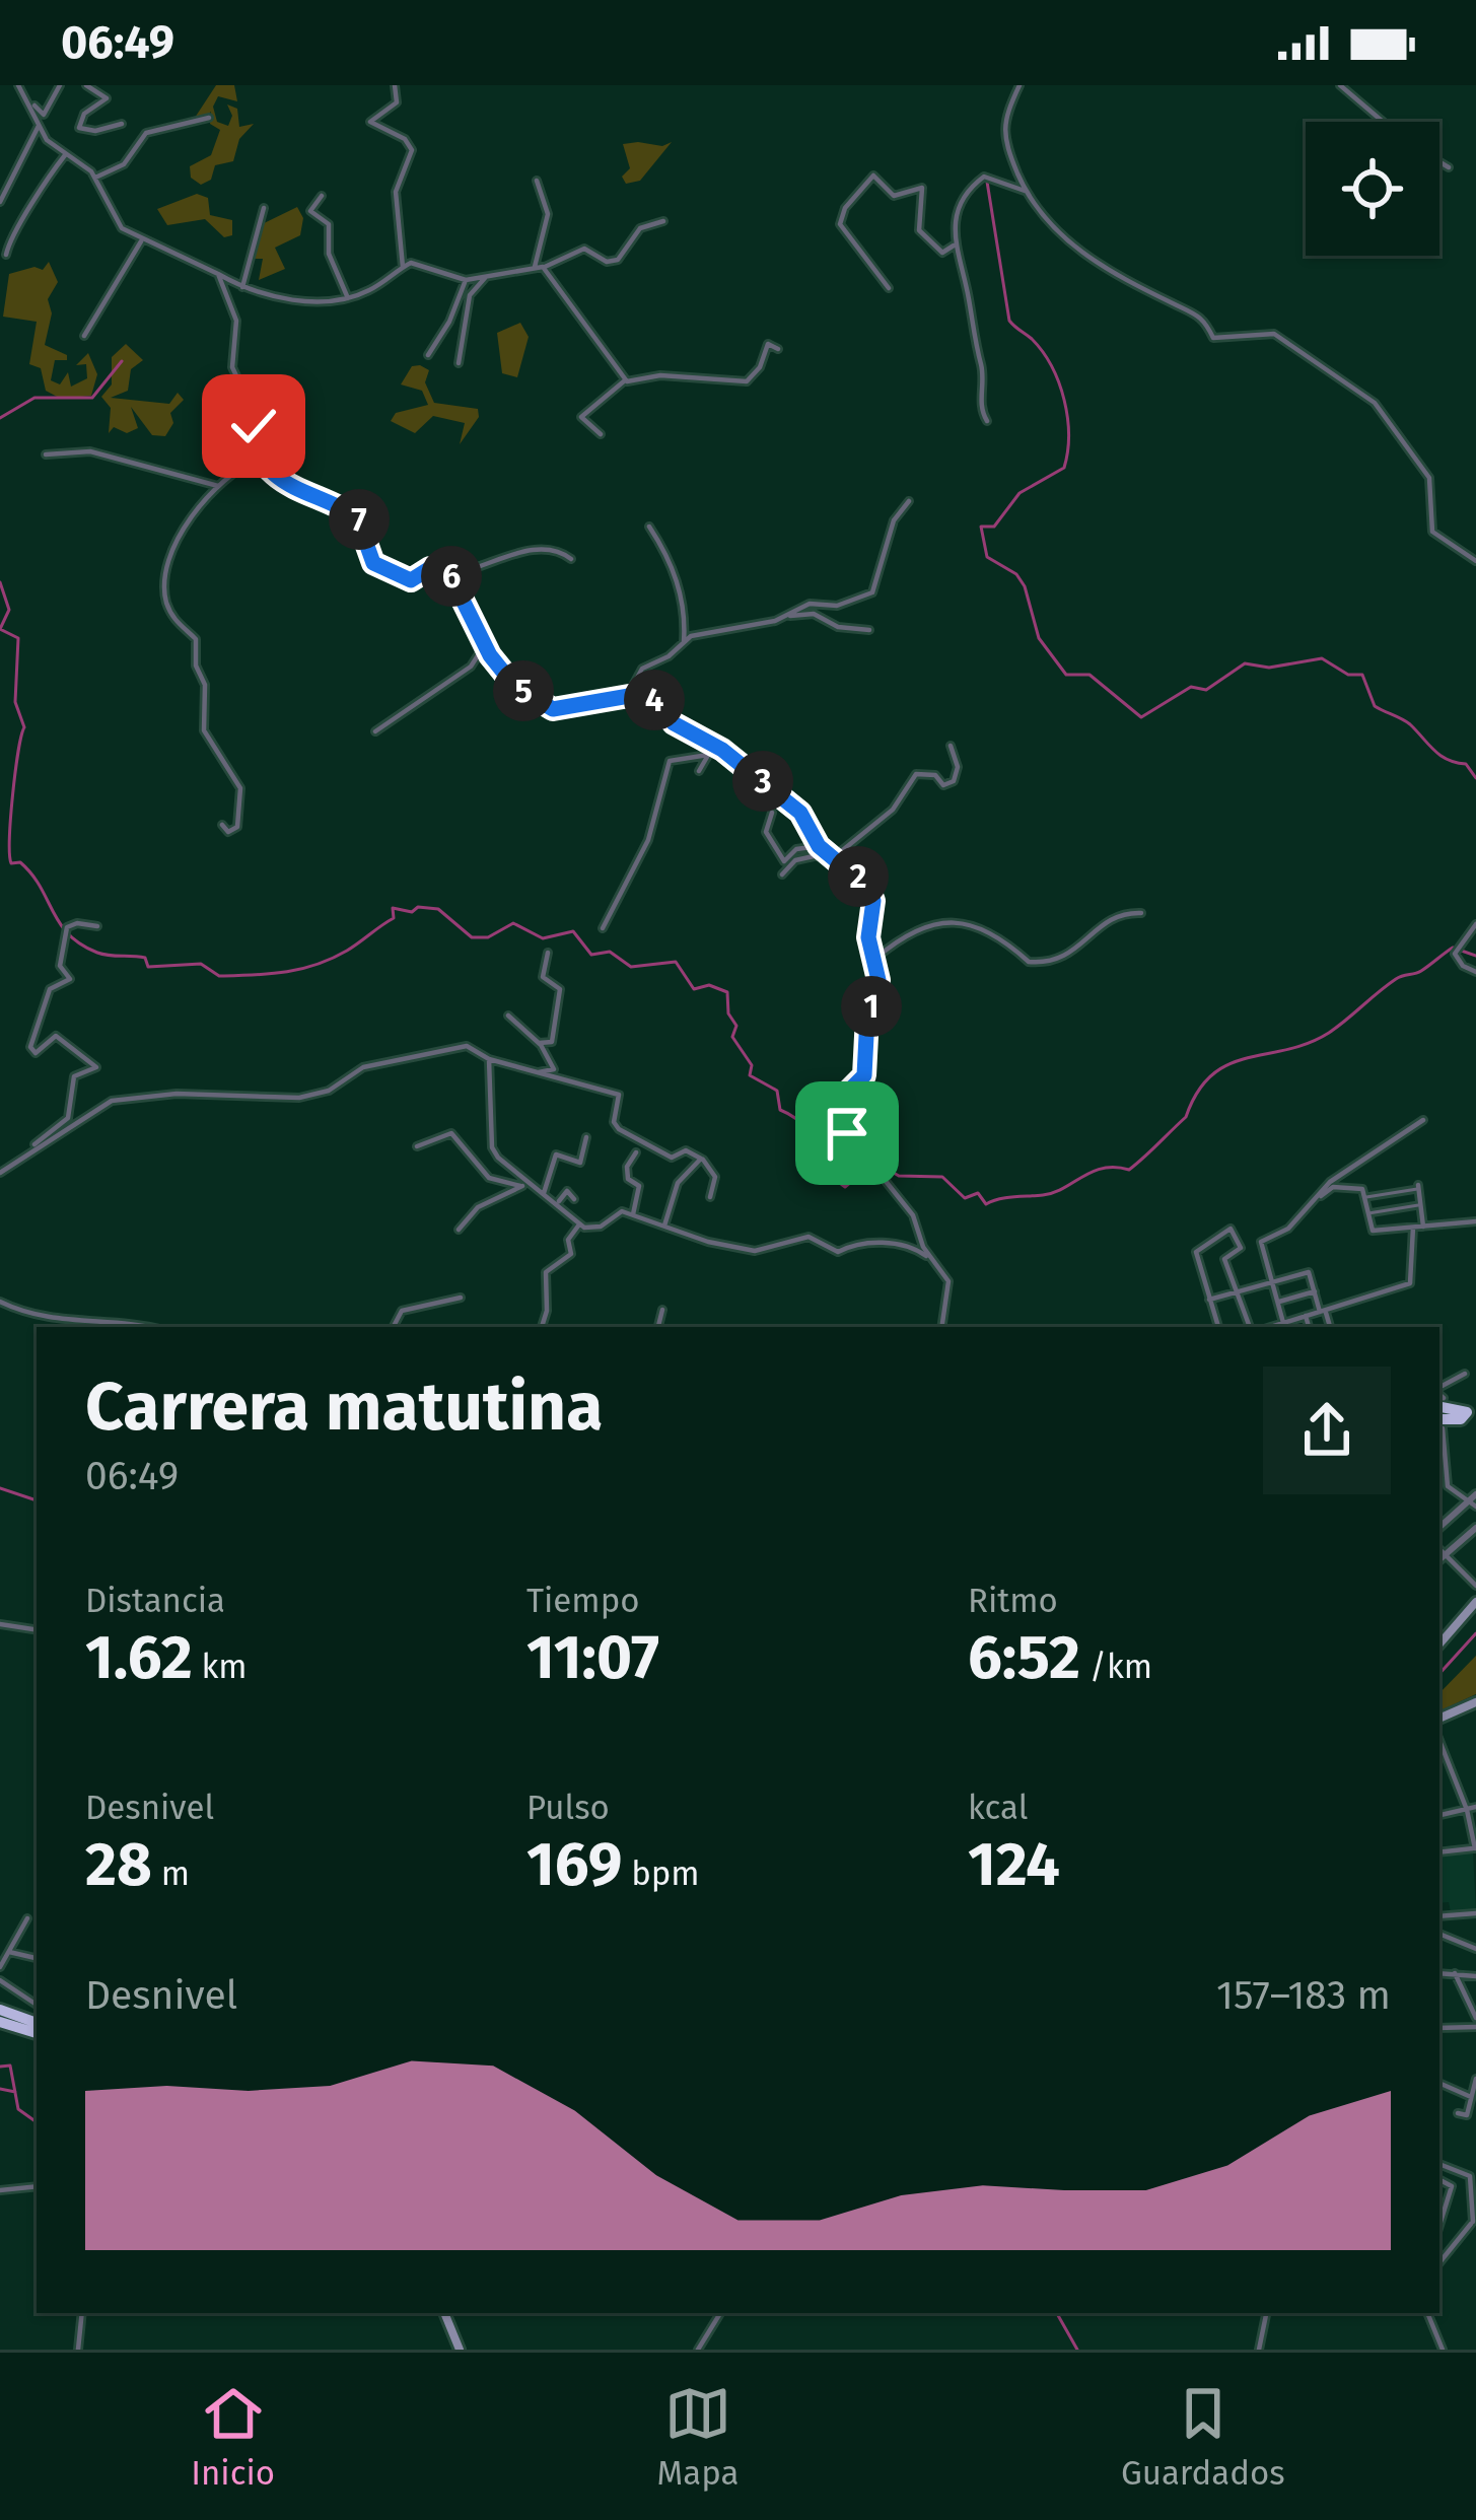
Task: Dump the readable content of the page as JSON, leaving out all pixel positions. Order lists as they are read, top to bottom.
{
  "page": {
    "status": "06:49",
    "pins": [
      "7",
      "6",
      "5",
      "4",
      "3",
      "2",
      "1"
    ],
    "heading": ["Carrera matutina", "06:49"],
    "stats": [
      ["Distancia", "1.62 km"],
      ["Tiempo", "11:07"],
      ["Ritmo", "6:52 /km"],
      ["Desnivel", "28 m"],
      ["Pulso", "169 bpm"],
      ["kcal", "124"]
    ],
    "chart": ["Desnivel", "157–183 m"],
    "tabs": ["Inicio", "Mapa", "Guardados"]
  }
}
